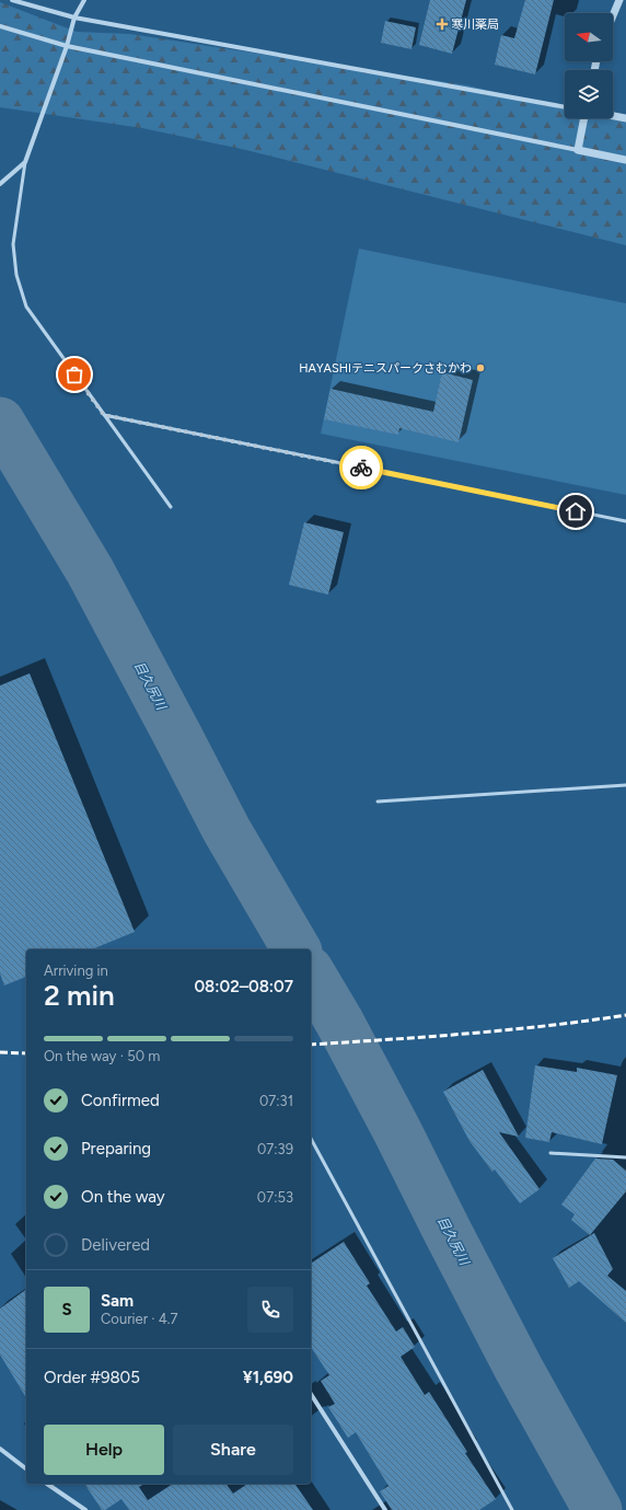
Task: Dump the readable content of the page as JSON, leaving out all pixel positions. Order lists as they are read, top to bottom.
{
  "water": ["目久尻川"],
  "places": {
    "health": ["寒川薬局"],
    "other": ["HAYASHIテニスパークさむかわ"]
  },
  "north": "left",
  "page": {
    "heading": ["2 min", "Arriving in", "08:02–08:07"],
    "panel": [
      "Sam",
      "Courier · 4.7",
      "Order #9805",
      "¥1,690"
    ],
    "bar": "On the way · 50 m",
    "list": [
      ["Confirmed", "07:31"],
      ["Preparing", "07:39"],
      ["On the way", "07:53"],
      "Delivered"
    ],
    "round": "S",
    "buttons": ["Help", "Share"]
  }
}
